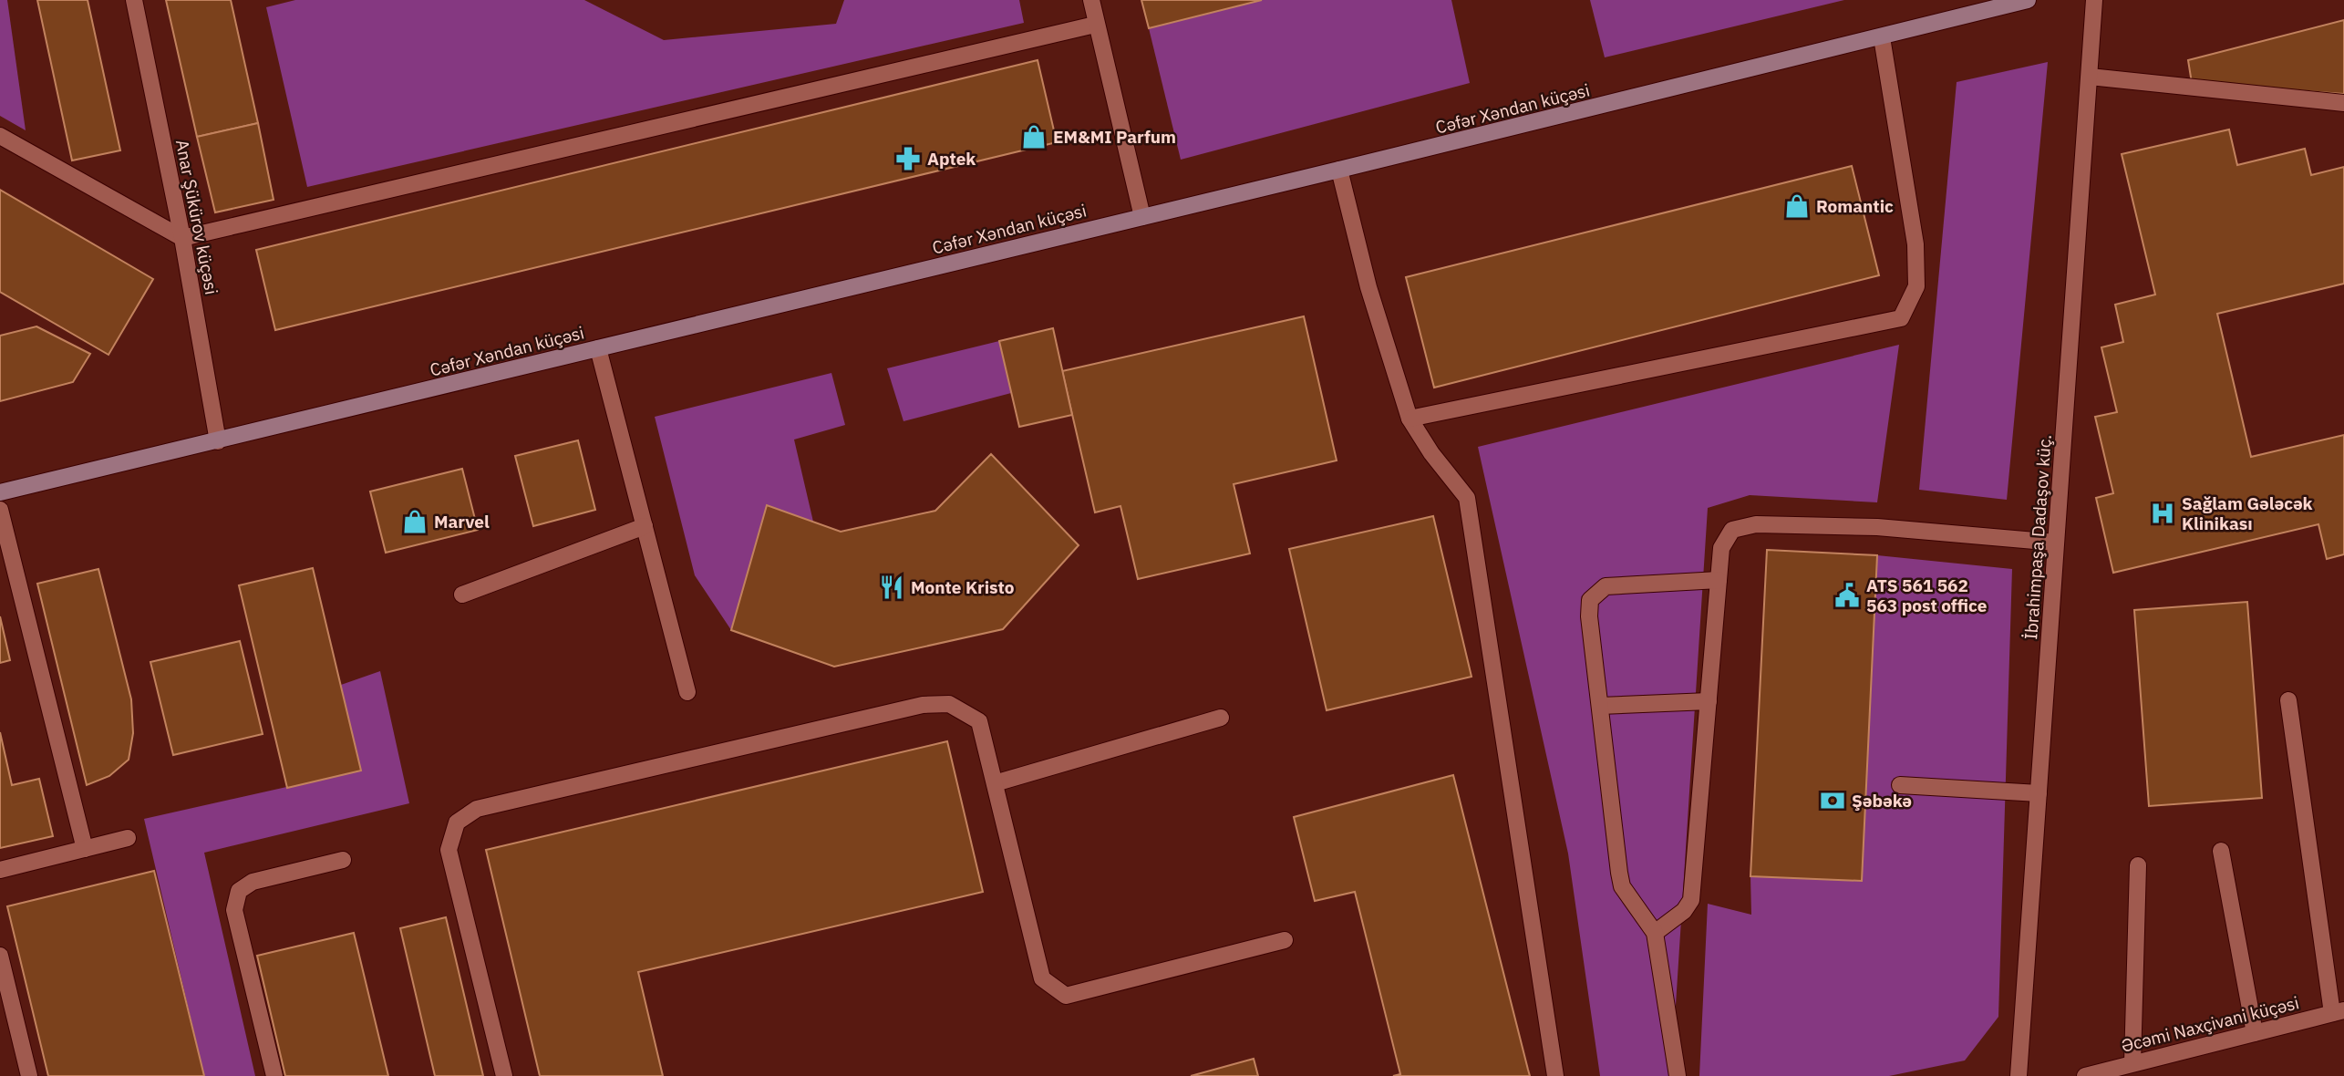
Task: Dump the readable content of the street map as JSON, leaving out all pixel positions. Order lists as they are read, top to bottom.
{
  "streets": {
    "main road": ["Cəfər Xəndan küçəsi"],
    "street": ["Anar Şükürov küçəsi", "İbrahimpaşa Dadaşov küç.", "Əcəmi Naxçivani küçəsi"]
  },
  "crossings": [
    ["Cəfər Xəndan küçəsi", "Anar Şükürov küçəsi"]
  ],
  "places": {
    "shop": ["EM&MI Parfum", "Romantic", "Marvel"],
    "pharmacy": ["Aptek"],
    "hospital": ["Sağlam Gələcək Klinikası"],
    "restaurant": ["Monte Kristo"],
    "public building": ["ATS 561 562 563 post office"],
    "bank": ["Şəbəkə"]
  }
}
